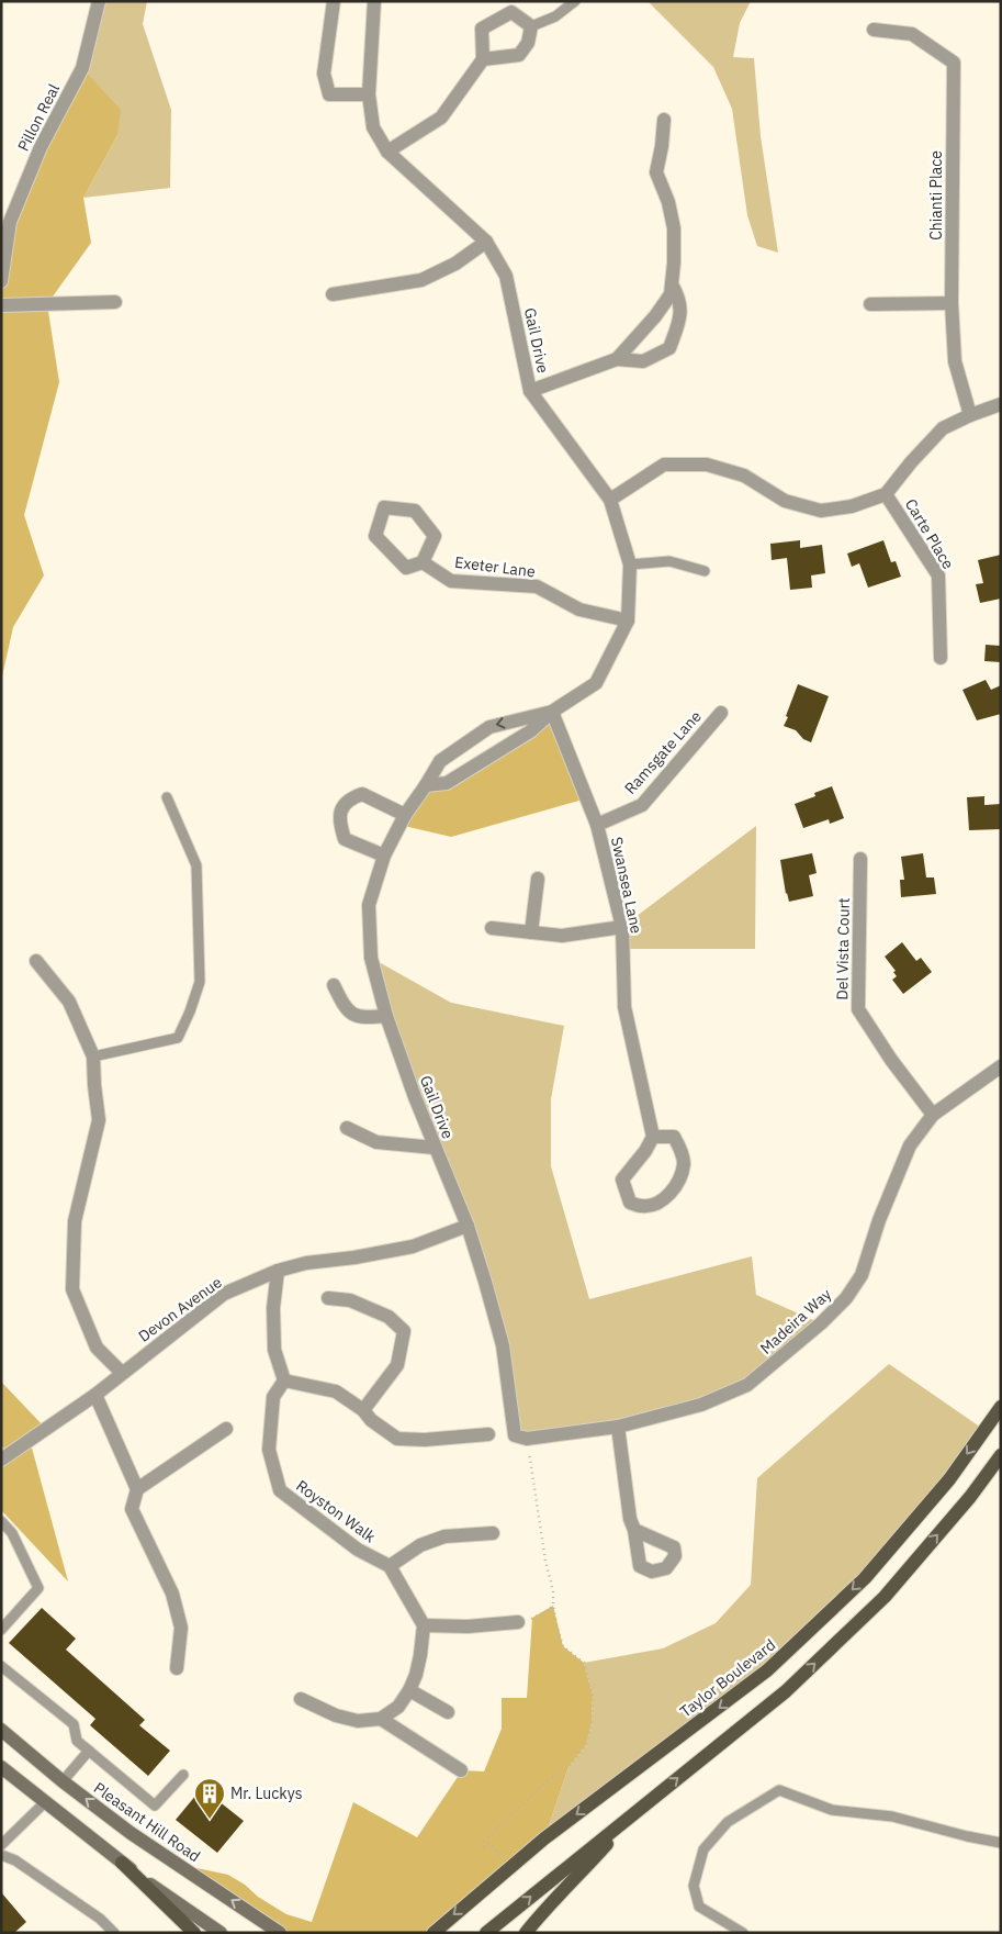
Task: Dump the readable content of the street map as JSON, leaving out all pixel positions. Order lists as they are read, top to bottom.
{
  "streets": {
    "main road": ["Taylor Boulevard", "Pleasant Hill Road"],
    "street": [
      "Pillon Real",
      "Chianti Place",
      "Gail Drive",
      "Carte Place",
      "Exeter Lane",
      "Ramsgate Lane",
      "Swansea Lane",
      "Del Vista Court",
      "Devon Avenue",
      "Madeira Way",
      "Royston Walk"
    ]
  },
  "crossings": [
    ["Gail Drive", "Exeter Lane"],
    ["Gail Drive", "Swansea Lane"],
    ["Gail Drive", "Devon Avenue"],
    ["Gail Drive", "Madeira Way"],
    ["Ramsgate Lane", "Swansea Lane"],
    ["Del Vista Court", "Madeira Way"]
  ],
  "places": {
    "building": ["Mr. Luckys"]
  }
}
